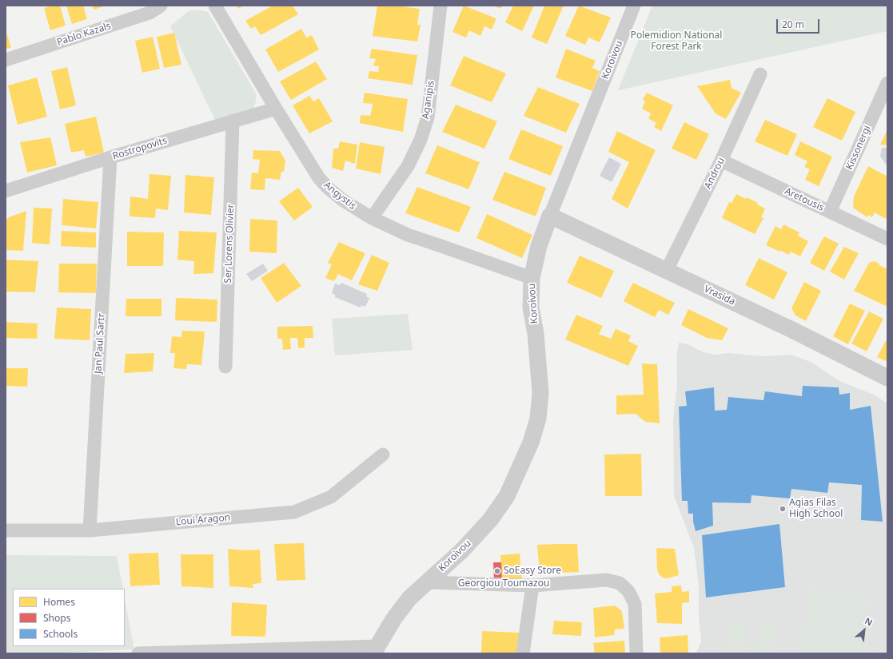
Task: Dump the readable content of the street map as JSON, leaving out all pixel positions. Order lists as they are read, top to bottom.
{
  "streets": {
    "street": [
      "Pablo Kazals",
      "Koroivou",
      "Aganipis",
      "Kissonergi",
      "Rostropovits",
      "Androu",
      "Angystis",
      "Aretousis",
      "Ser Lorens Olivier",
      "Vrasida",
      "Jan Paul Sartr",
      "Loui Aragon",
      "Georgiou Toumazou"
    ]
  },
  "crossings": [
    ["Koroivou", "Angystis"],
    ["Koroivou", "Vrasida"],
    ["Koroivou", "Georgiou Toumazou"],
    ["Aganipis", "Angystis"],
    ["Kissonergi", "Aretousis"],
    ["Rostropovits", "Angystis"],
    ["Rostropovits", "Ser Lorens Olivier"],
    ["Rostropovits", "Jan Paul Sartr"],
    ["Androu", "Aretousis"],
    ["Androu", "Vrasida"],
    ["Jan Paul Sartr", "Loui Aragon"]
  ],
  "parks": ["Polemidion National Forest Park"],
  "places": ["Agias Filas High School", "SoEasy Store"],
  "legend": ["Homes", "Shops", "Schools"],
  "scale_bar": "20 m",
  "north": "top right"
}
